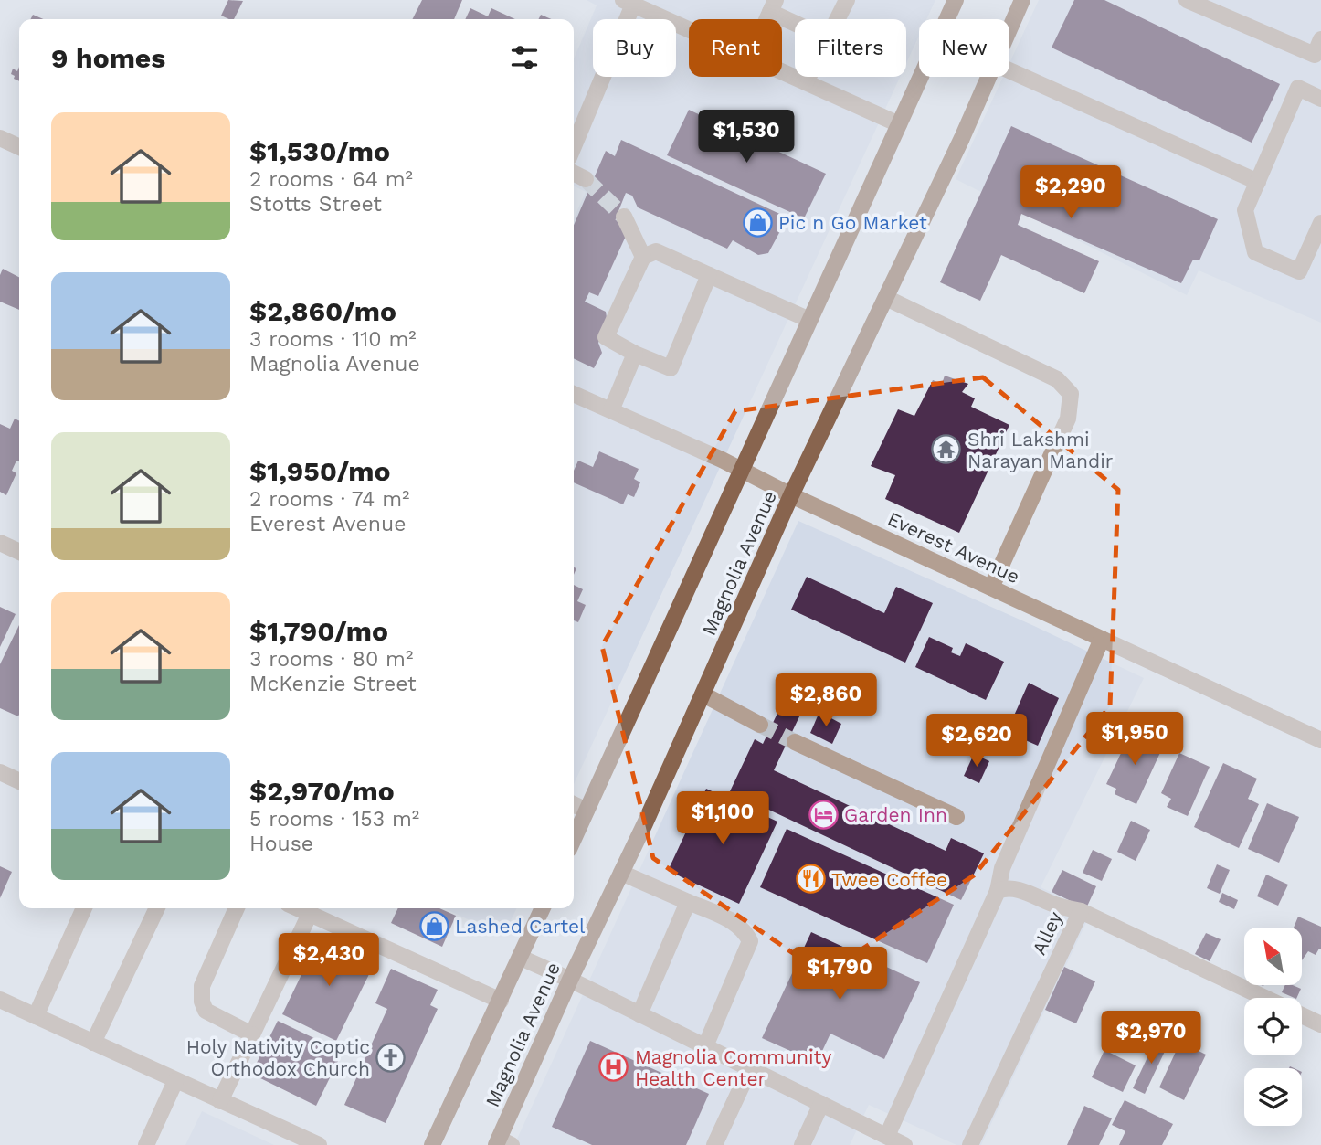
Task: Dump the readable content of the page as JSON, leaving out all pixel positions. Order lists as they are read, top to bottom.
{
  "streets": {
    "main road": ["Magnolia Avenue"],
    "street": ["Everest Avenue", "Alley"]
  },
  "crossings": [
    ["Everest Avenue", "Magnolia Avenue"]
  ],
  "places": {
    "shop": ["Pic n Go Market", "Lashed Cartel"],
    "temple": ["Shri Lakshmi Narayan Mandir"],
    "hotel": ["Garden Inn"],
    "restaurant": ["Twee Coffee"],
    "church": ["Holy Nativity Coptic Orthodox Church"],
    "hospital": ["Magnolia Community Health Center"]
  },
  "north": "top left",
  "page": {
    "chip": [
      "Buy",
      "Rent",
      "Filters",
      "New"
    ],
    "heading": "9 homes",
    "list": [
      {
        "name": "$1,530/mo",
        "note": "2 rooms · 64 m² · Stotts Street"
      },
      {
        "name": "$2,860/mo",
        "note": "3 rooms · 110 m² · Magnolia Avenue"
      },
      {
        "name": "$1,950/mo",
        "note": "2 rooms · 74 m² · Everest Avenue"
      },
      {
        "name": "$1,790/mo",
        "note": "3 rooms · 80 m² · McKenzie Street"
      },
      {
        "name": "$2,970/mo",
        "note": "5 rooms · 153 m² · House"
      }
    ],
    "price": [
      "$1,530",
      "$2,290",
      "$2,860",
      "$1,950",
      "$2,620",
      "$1,100",
      "$2,430",
      "$1,790",
      "$2,970"
    ]
  }
}
